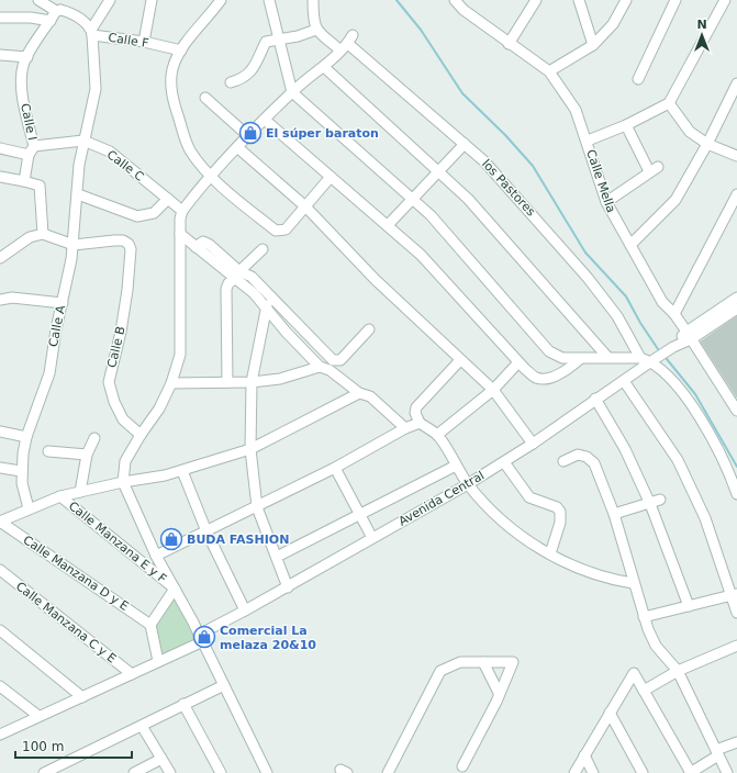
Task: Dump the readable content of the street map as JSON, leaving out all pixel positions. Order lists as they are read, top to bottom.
{
  "streets": {
    "street": [
      "Calle F",
      "Calle I",
      "Calle C",
      "Calle Mella",
      "los Pastores",
      "Calle A",
      "Calle B",
      "Avenida Central",
      "Calle Manzana E y F",
      "Calle Manzana D y E",
      "Calle Manzana C y E"
    ]
  },
  "crossings": [
    ["Calle F", "Calle I"],
    ["Calle F", "Calle A"],
    ["Calle I", "Calle C"],
    ["Calle C", "Calle A"],
    ["Calle Mella", "Avenida Central"],
    ["Calle A", "Calle B"],
    ["Avenida Central", "Calle Manzana C y E"]
  ],
  "places": {
    "shop": ["El súper baraton", "BUDA FASHION", "Comercial La melaza 20&10"]
  },
  "scale_bar": "100 m",
  "north": "top"
}
